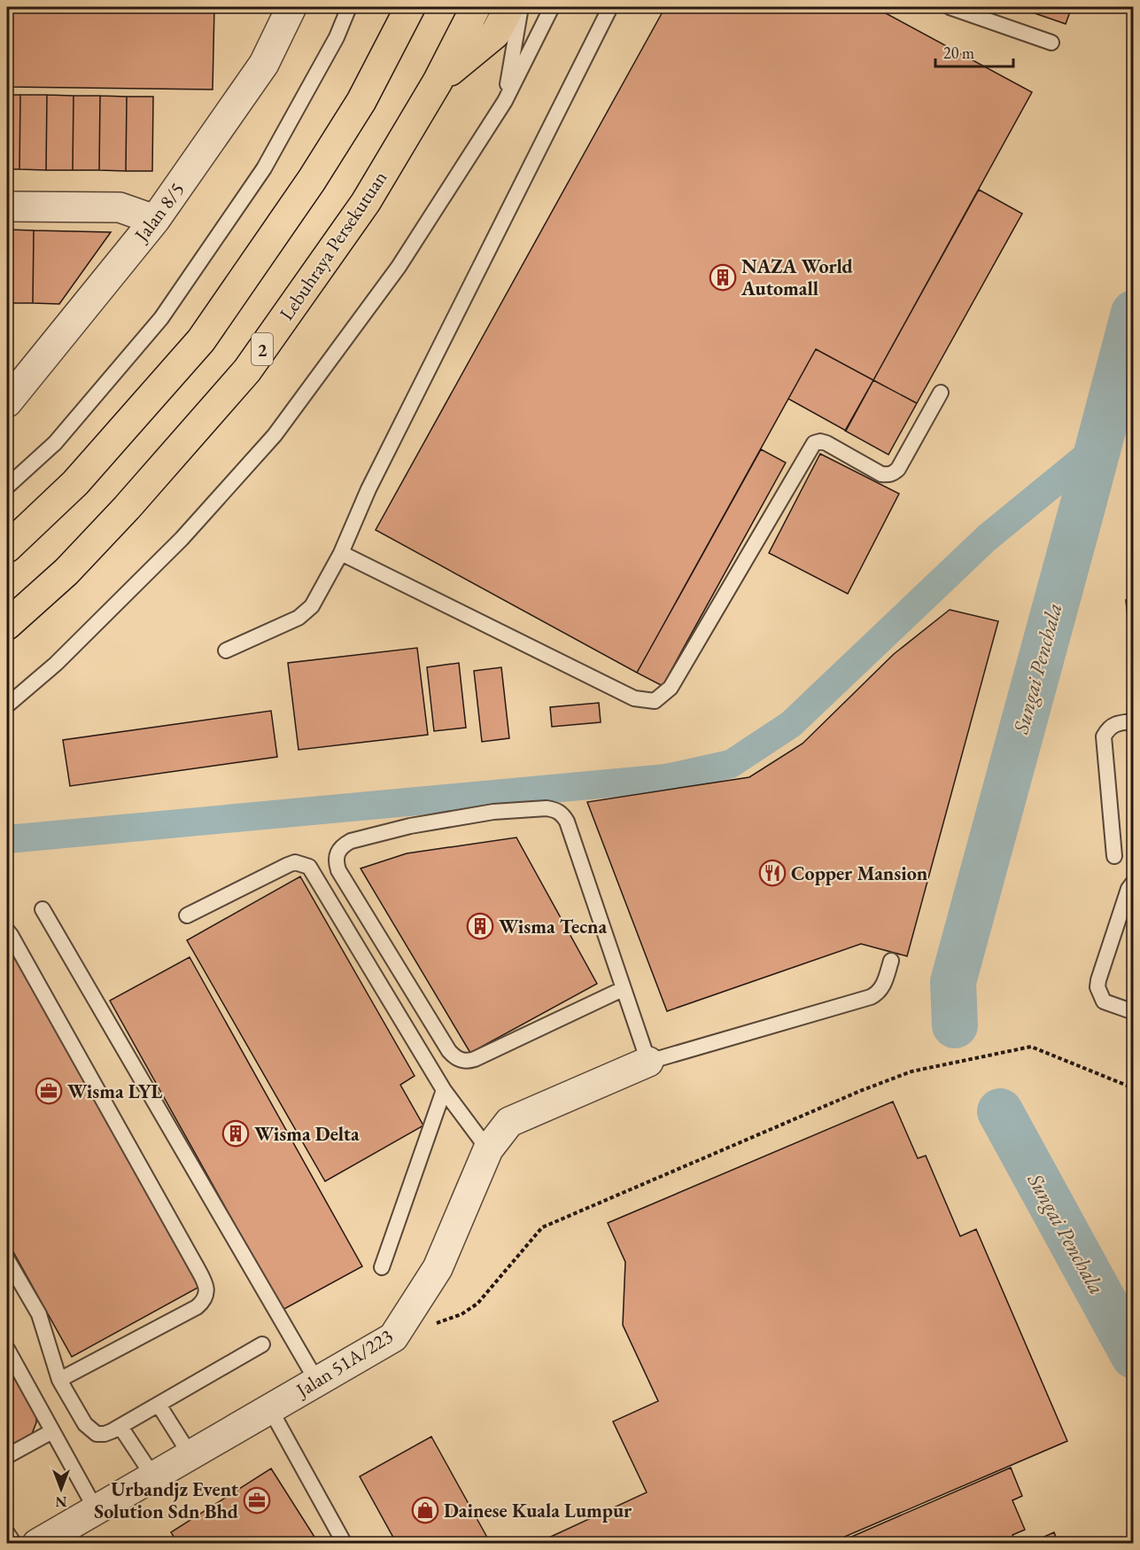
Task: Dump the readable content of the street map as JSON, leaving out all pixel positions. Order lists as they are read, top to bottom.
{
  "streets": {
    "highway": ["Lebuhraya Persekutuan", "2"],
    "street": ["Jalan 8/5", "Jalan 51A/223"]
  },
  "water": ["Sungai Penchala"],
  "places": {
    "building": ["NAZA World Automall", "Wisma Tecna", "Wisma Delta"],
    "restaurant": ["Copper Mansion"],
    "office": ["Wisma LYL", "Urbandjz Event Solution Sdn Bhd"],
    "shop": ["Dainese Kuala Lumpur"]
  },
  "scale_bar": "20 m",
  "north": "bottom"
}
